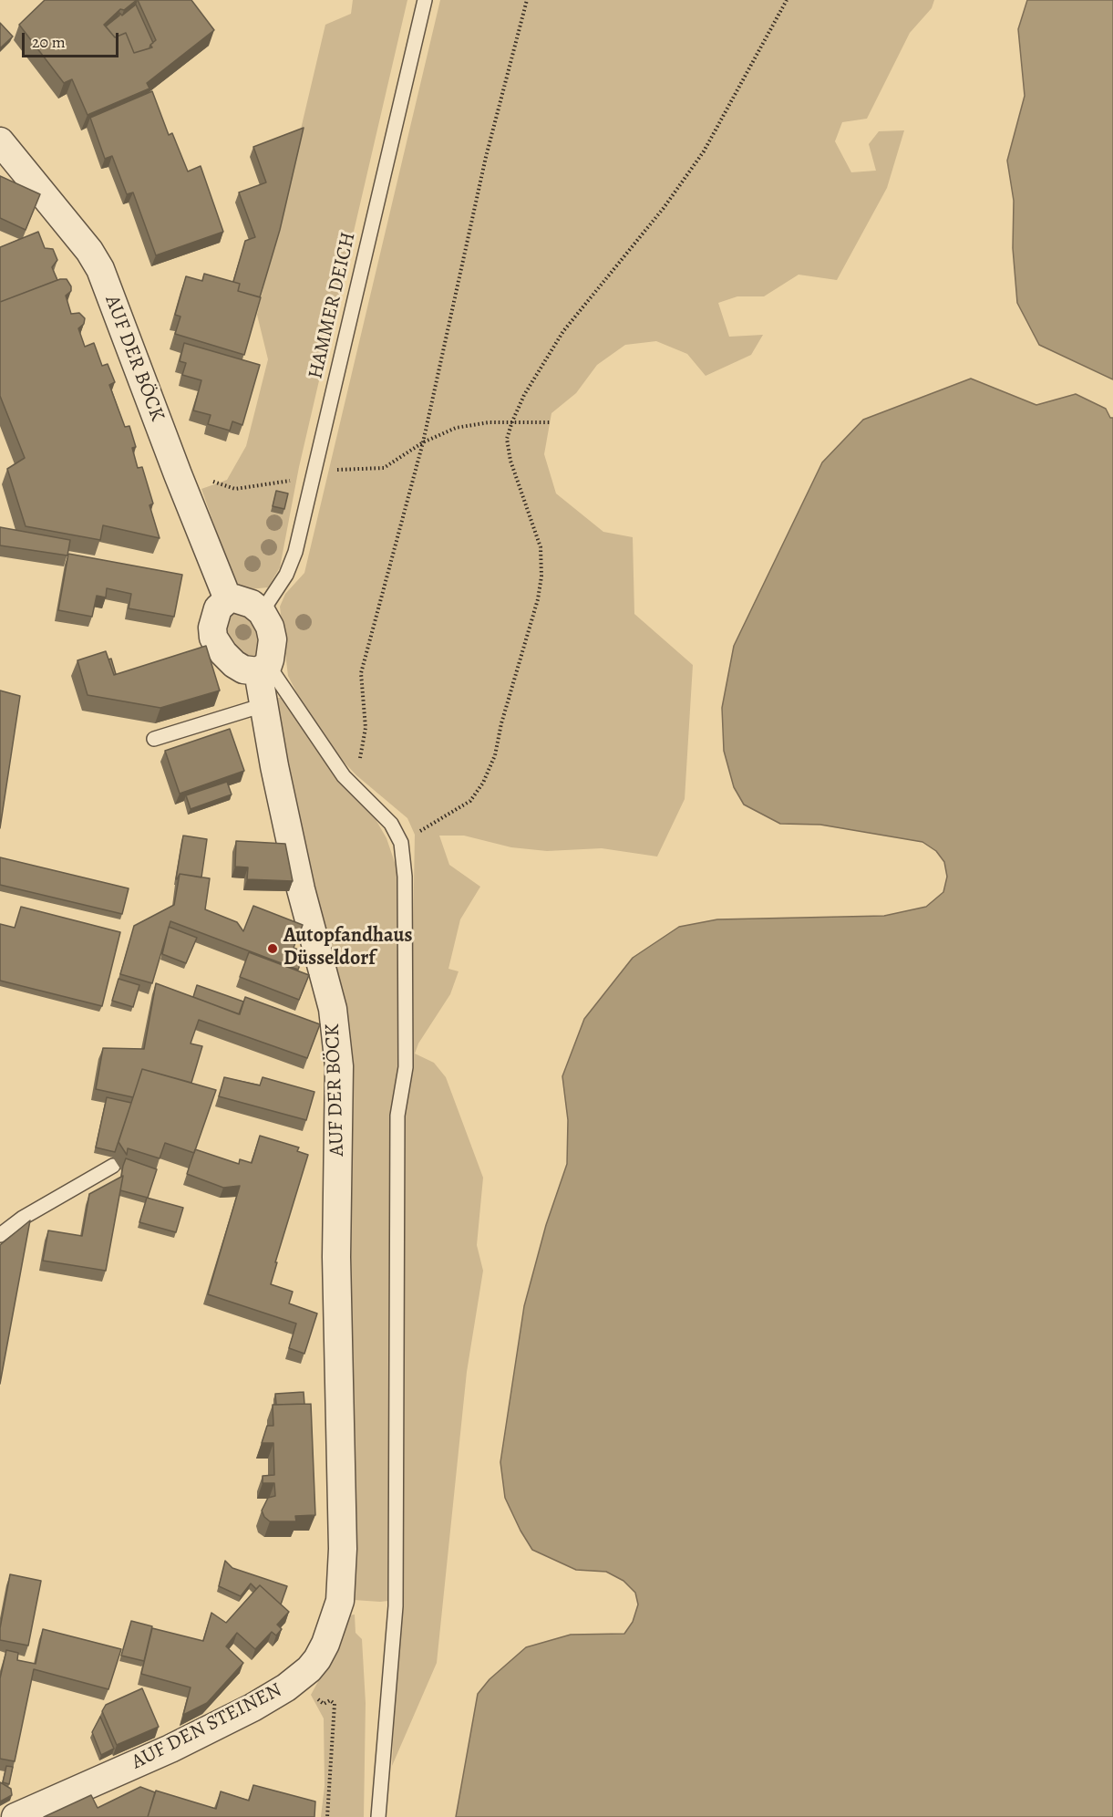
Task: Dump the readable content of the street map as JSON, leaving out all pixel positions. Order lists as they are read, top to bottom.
{
  "streets": {
    "street": ["AUF DER BÖCK", "AUF DEN STEINEN"],
    "lane": ["HAMMER DEICH"]
  },
  "crossings": [
    ["HAMMER DEICH", "AUF DER BÖCK"],
    ["AUF DER BÖCK", "AUF DEN STEINEN"]
  ],
  "places": ["Autopfandhaus Düsseldorf"],
  "scale_bar": "20 m"
}
